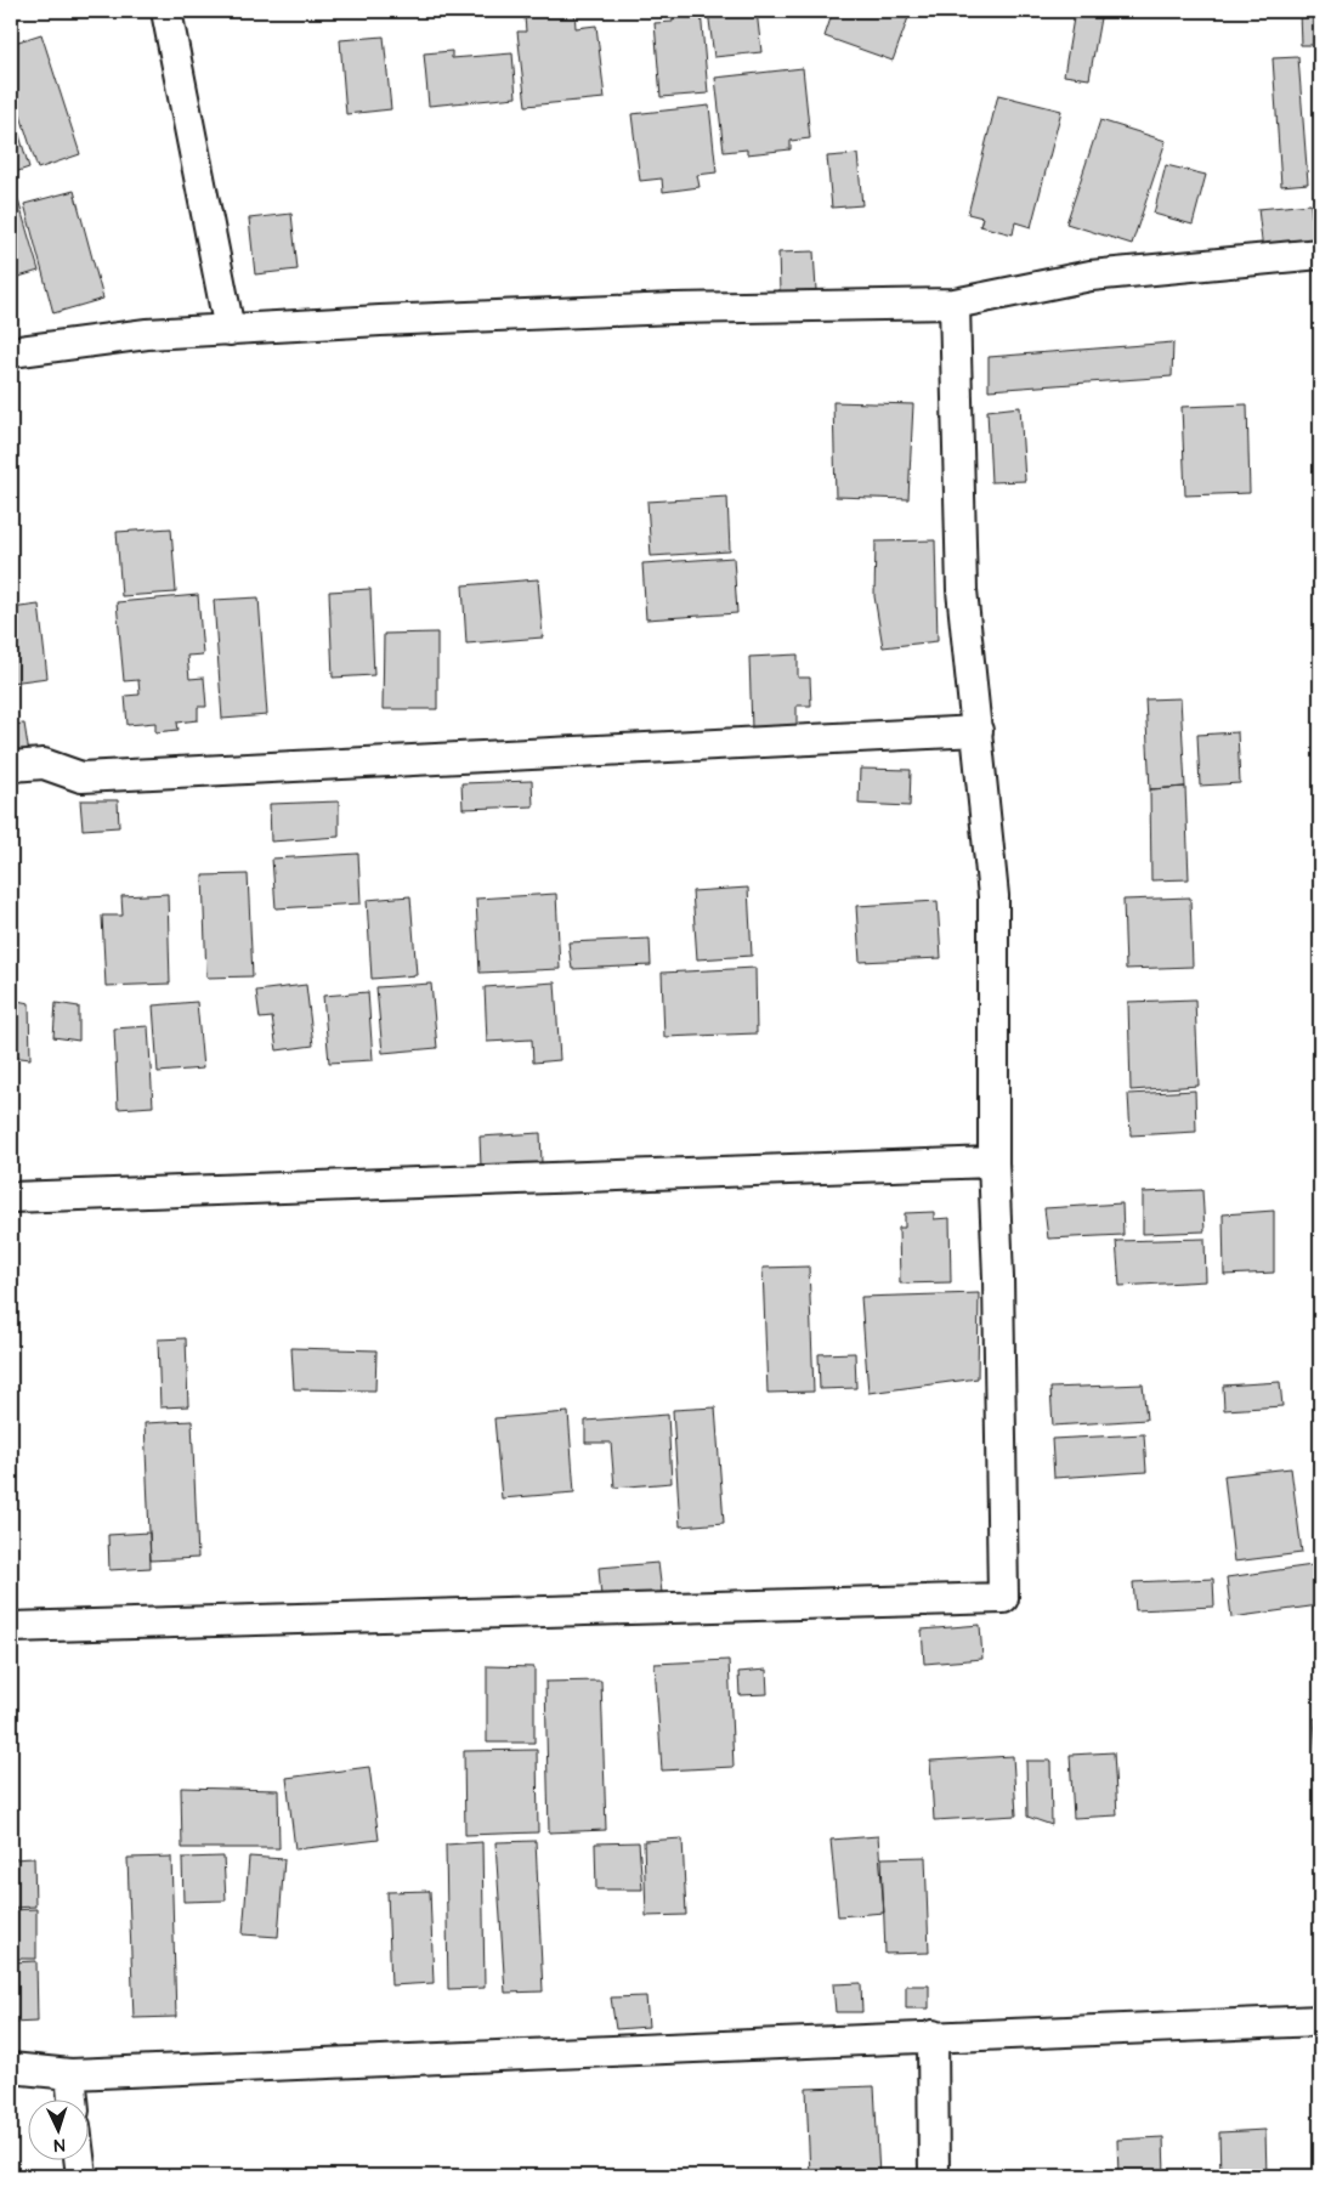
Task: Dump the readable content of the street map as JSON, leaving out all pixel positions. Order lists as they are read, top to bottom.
{
  "north": "bottom"
}
